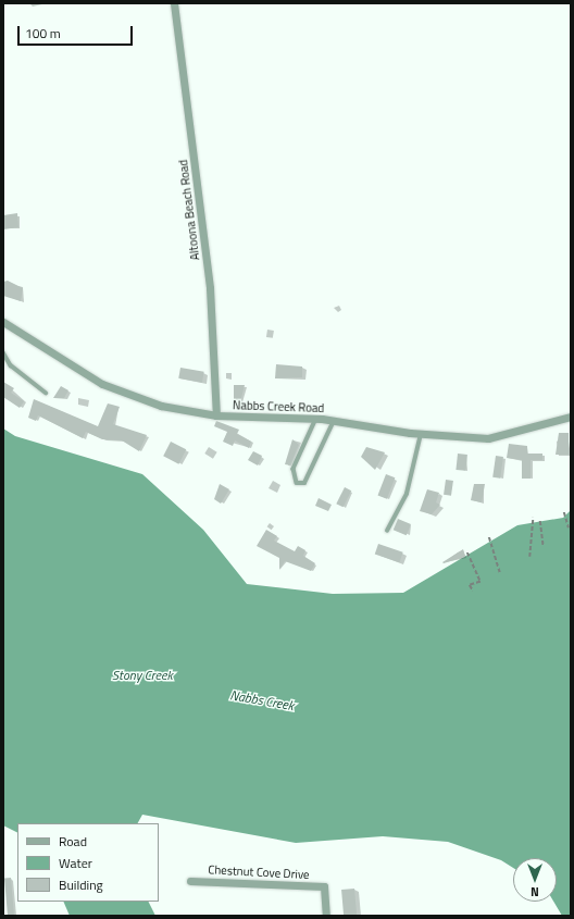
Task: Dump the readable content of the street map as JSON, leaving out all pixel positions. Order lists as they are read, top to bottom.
{
  "streets": {
    "street": ["Altoona Beach Road", "Nabbs Creek Road", "Chestnut Cove Drive"]
  },
  "crossings": [
    ["Altoona Beach Road", "Nabbs Creek Road"]
  ],
  "water": ["Stony Creek", "Nabbs Creek"],
  "legend": ["Road", "Water", "Building"],
  "scale_bar": "100 m",
  "north": "bottom"
}
